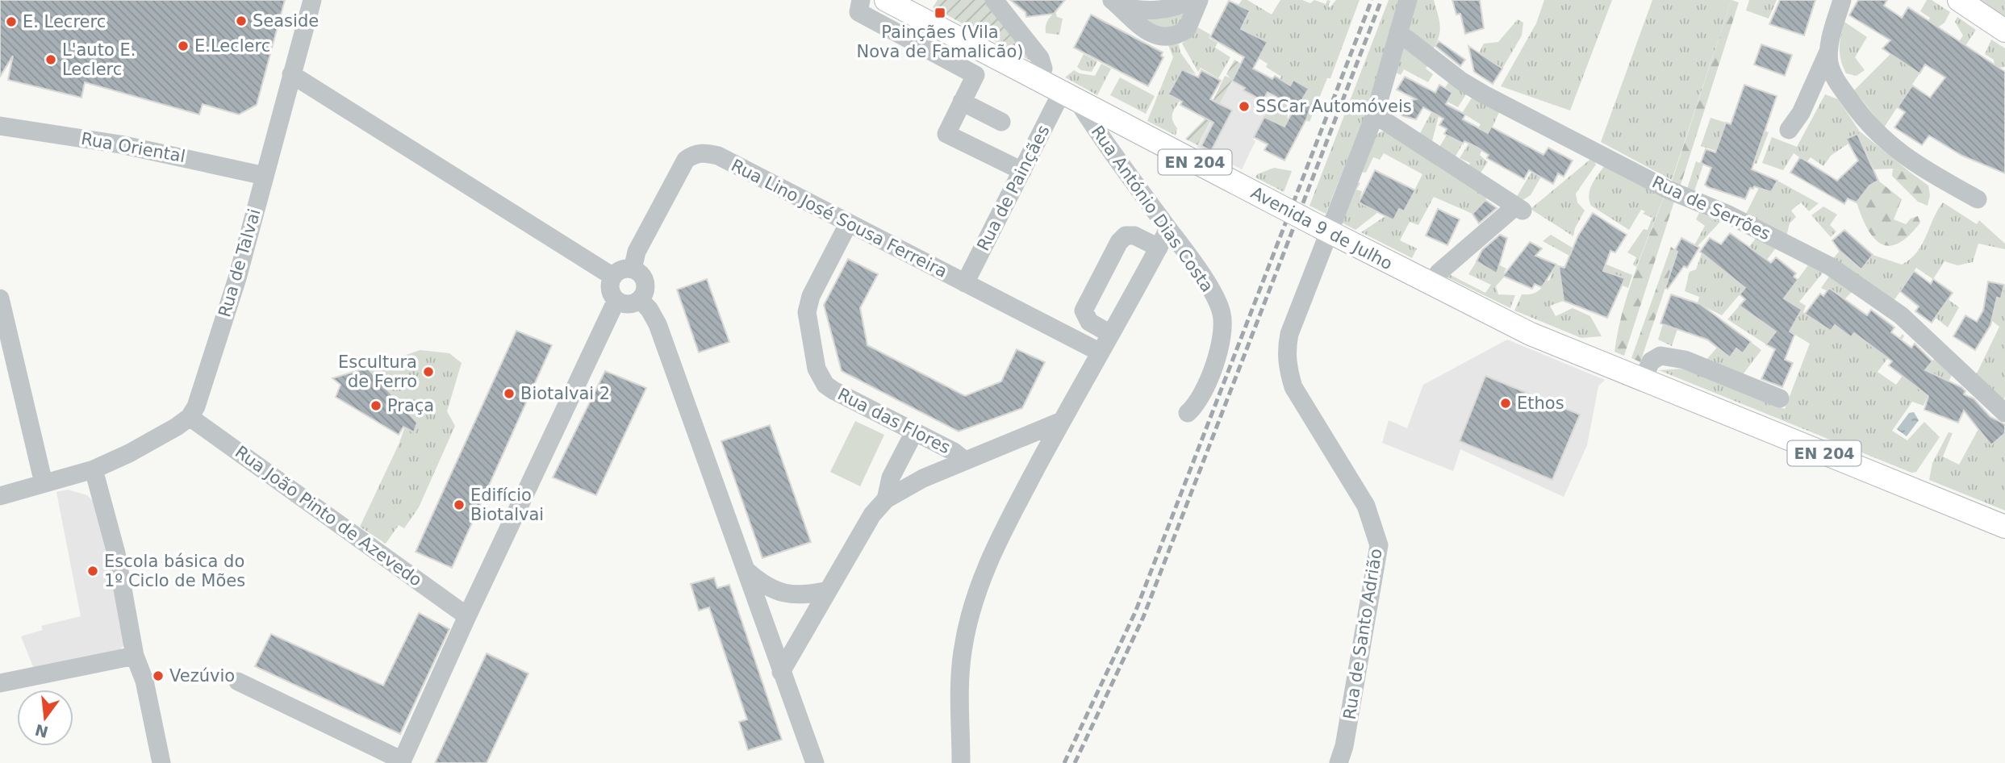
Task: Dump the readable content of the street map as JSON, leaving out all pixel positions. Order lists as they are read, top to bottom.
{
  "streets": {
    "main road": ["EN 204", "Avenida 9 de Julho"],
    "street": [
      "Rua Oriental",
      "Rua de Painçães",
      "Rua de Serrões",
      "Rua António Dias Costa",
      "Rua Lino José Sousa Ferreira",
      "Rua de Talvai",
      "Rua das Flores",
      "Rua João Pinto de Azevedo",
      "Rua de Santo Adrião"
    ]
  },
  "crossings": [
    ["Rua Oriental", "Rua de Talvai"],
    ["Rua de Painçães", "Rua António Dias Costa"],
    ["Rua de Painçães", "Rua Lino José Sousa Ferreira"],
    ["Rua de Painçães", "Avenida 9 de Julho"],
    ["Rua de Serrões", "Rua de Santo Adrião"],
    ["Rua António Dias Costa", "Avenida 9 de Julho"],
    ["Rua Lino José Sousa Ferreira", "Rua das Flores"],
    ["Avenida 9 de Julho", "Rua de Santo Adrião"],
    ["Rua de Talvai", "Rua João Pinto de Azevedo"]
  ],
  "places": {
    "transit": ["Painçães (Vila Nova de Famalicão)"],
    "other": [
      "Seaside",
      "E. Lecrerc",
      "E.Leclerc",
      "L'auto E. Leclerc",
      "SSCar Automóveis",
      "Escultura de Ferro",
      "Biotalvai 2",
      "Ethos",
      "Praça",
      "Edifício Biotalvai",
      "Escola básica do 1º Ciclo de Mões",
      "Vezúvio"
    ]
  },
  "north": "bottom"
}
